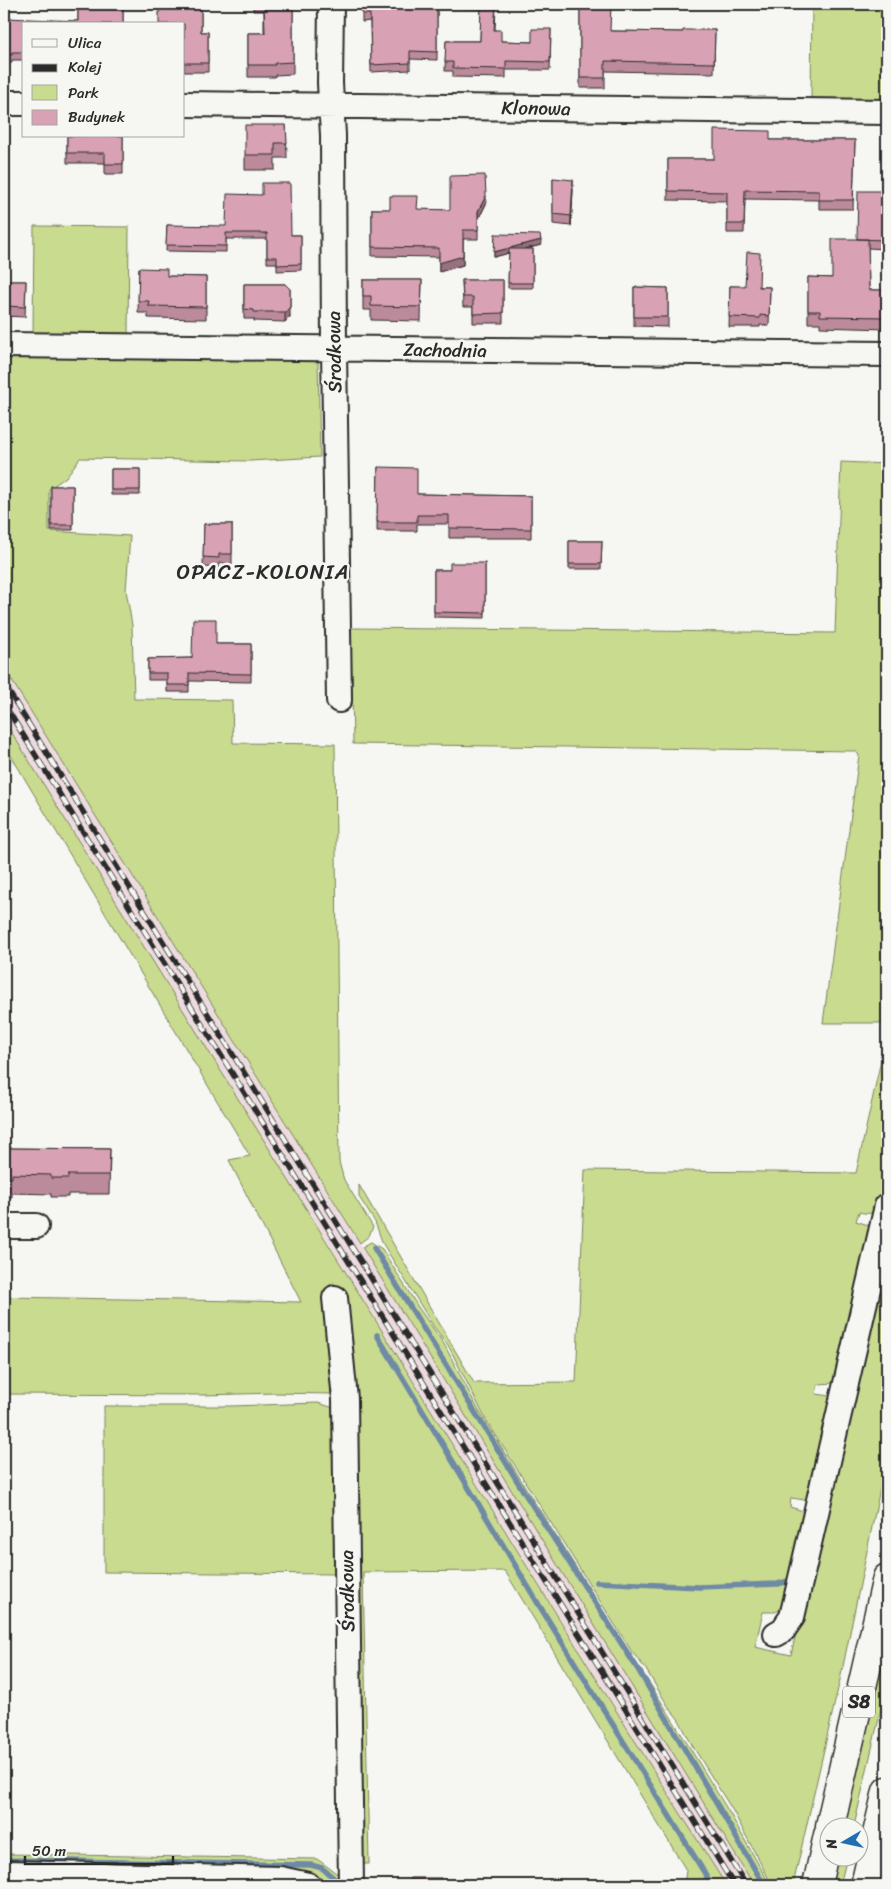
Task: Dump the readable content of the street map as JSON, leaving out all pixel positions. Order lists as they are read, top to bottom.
{
  "streets": {
    "highway": ["S8"],
    "street": ["Klonowa", "Zachodnia", "Środkowa"]
  },
  "crossings": [
    ["Klonowa", "Środkowa"],
    ["Zachodnia", "Środkowa"]
  ],
  "districts": ["OPACZ-KOLONIA"],
  "legend": [
    "Ulica",
    "Kolej",
    "Park",
    "Budynek"
  ],
  "scale_bar": "50 m",
  "north": "left"
}
